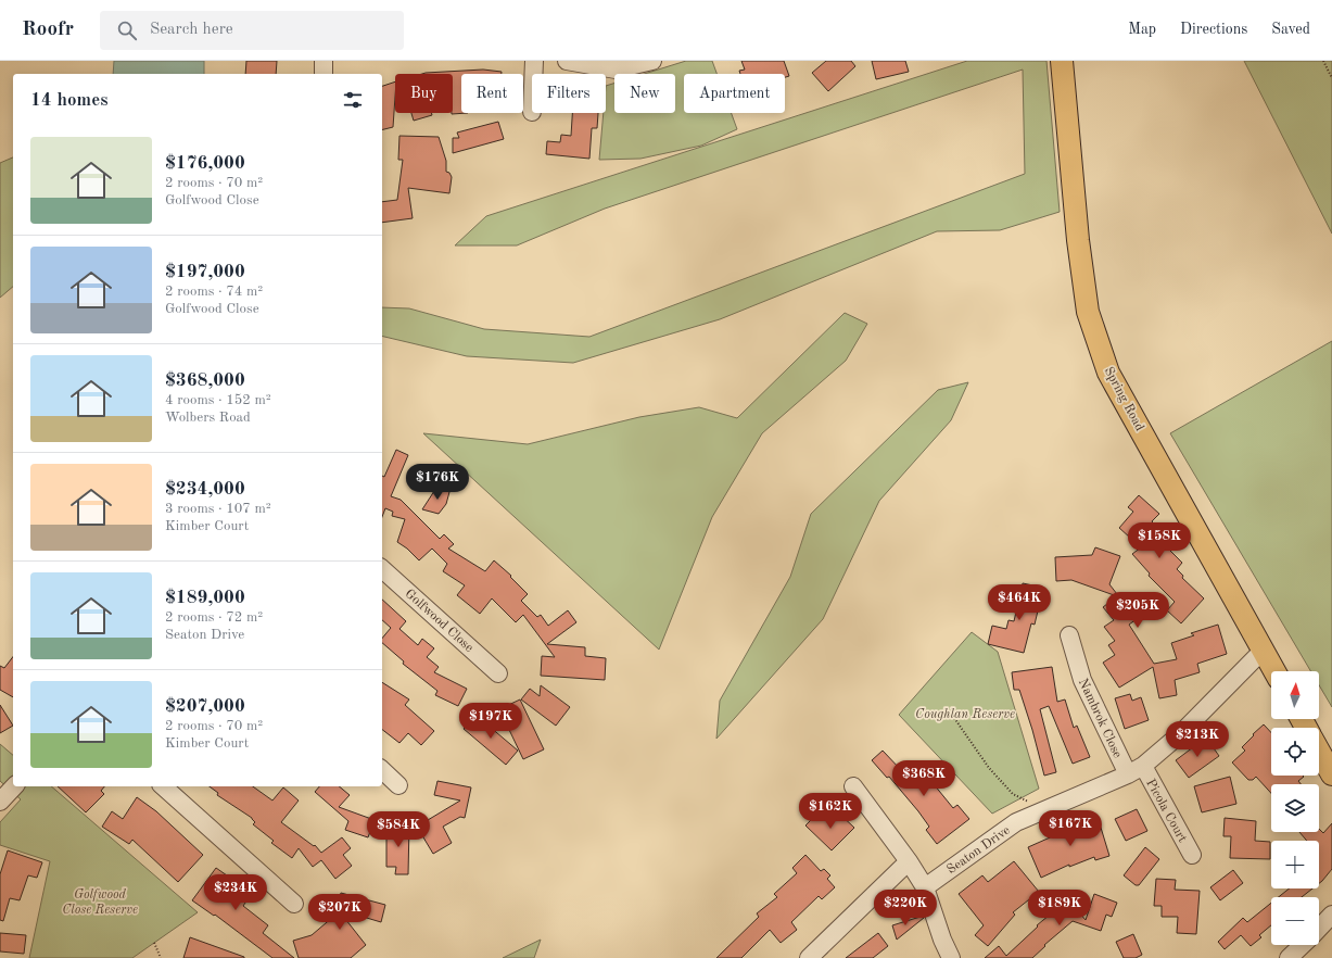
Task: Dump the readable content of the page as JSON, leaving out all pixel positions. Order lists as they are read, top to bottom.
{
  "streets": {
    "main road": ["Spring Road"],
    "street": [
      "Golfwood Close",
      "Nambrok Close",
      "Picola Court",
      "Seaton Drive"
    ]
  },
  "crossings": [
    ["Spring Road", "Seaton Drive"],
    ["Nambrok Close", "Picola Court"],
    ["Nambrok Close", "Seaton Drive"],
    ["Picola Court", "Seaton Drive"]
  ],
  "parks": ["Coughlan Reserve", "Golfwood Close Reserve"],
  "north": "top",
  "page": {
    "header": "Roofr",
    "search": "Search here",
    "nav": ["Map", "Directions", "Saved"],
    "chip": [
      "Buy",
      "Rent",
      "Filters",
      "New",
      "Apartment"
    ],
    "heading": "14 homes",
    "list": [
      {
        "name": "$176,000",
        "note": "2 rooms · 70 m² · Golfwood Close"
      },
      {
        "name": "$197,000",
        "note": "2 rooms · 74 m² · Golfwood Close"
      },
      {
        "name": "$368,000",
        "note": "4 rooms · 152 m² · Wolbers Road"
      },
      {
        "name": "$234,000",
        "note": "3 rooms · 107 m² · Kimber Court"
      },
      {
        "name": "$189,000",
        "note": "2 rooms · 72 m² · Seaton Drive"
      },
      {
        "name": "$207,000",
        "note": "2 rooms · 70 m² · Kimber Court"
      }
    ],
    "price": [
      "$176K",
      "$158K",
      "$464K",
      "$205K",
      "$197K",
      "$213K",
      "$368K",
      "$162K",
      "$167K",
      "$584K",
      "$234K",
      "$220K",
      "$189K",
      "$207K"
    ],
    "map_buttons": ["+", "−"]
  }
}
